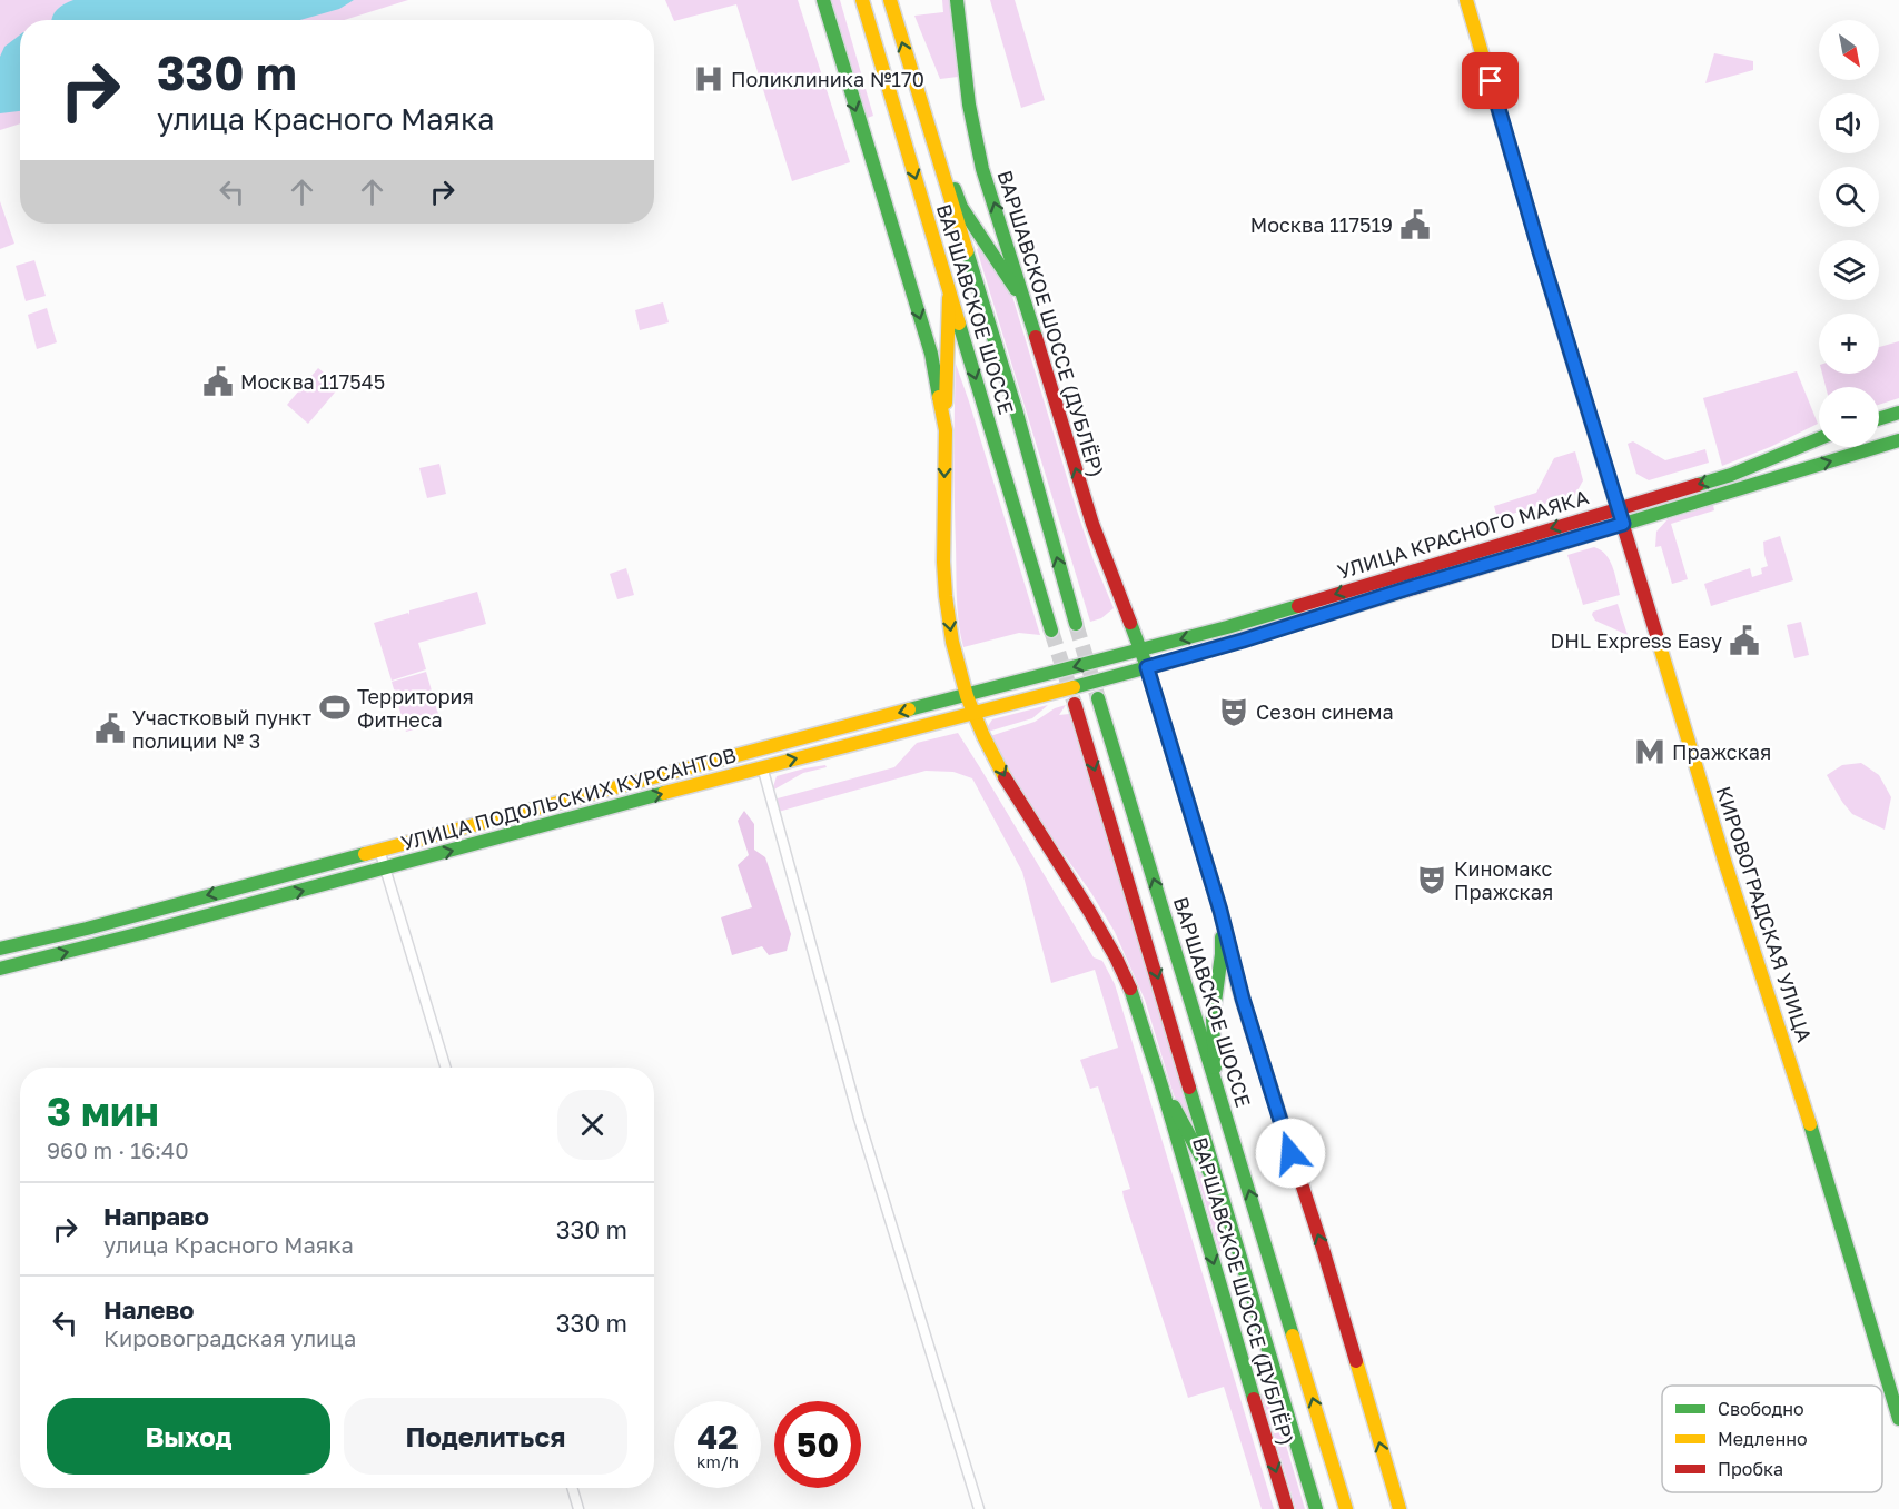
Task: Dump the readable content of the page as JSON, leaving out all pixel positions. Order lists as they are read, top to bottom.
{
  "streets": {
    "main road": [
      "ВАРШАВСКОЕ ШОССЕ",
      "ВАРШАВСКОЕ ШОССЕ (ДУБЛЁР)",
      "УЛИЦА КРАСНОГО МАЯКА",
      "УЛИЦА ПОДОЛЬСКИХ КУРСАНТОВ",
      "КИРОВОГРАДСКАЯ УЛИЦА"
    ]
  },
  "crossings": [
    ["ВАРШАВСКОЕ ШОССЕ (ДУБЛЁР)", "УЛИЦА КРАСНОГО МАЯКА"],
    ["ВАРШАВСКОЕ ШОССЕ (ДУБЛЁР)", "УЛИЦА ПОДОЛЬСКИХ КУРСАНТОВ"],
    ["УЛИЦА КРАСНОГО МАЯКА", "УЛИЦА ПОДОЛЬСКИХ КУРСАНТОВ"],
    ["УЛИЦА КРАСНОГО МАЯКА", "КИРОВОГРАДСКАЯ УЛИЦА"]
  ],
  "places": {
    "hospital": ["Поликлиника №170"],
    "public building": [
      "Москва 117519",
      "Москва 117545",
      "DHL Express Easy",
      "Участковый пункт полиции № 3"
    ],
    "sports": ["Территория Фитнеса"],
    "theatre": ["Сезон синема", "Киномакс Пражская"],
    "metro station": ["Пражская"]
  },
  "legend": ["Свободно", "Медленно", "Пробка"],
  "north": "bottom right",
  "page": {
    "map_buttons": ["+", "−"],
    "turn": ["330 m", "улица Красного Маяка"],
    "heading": ["3 мин", "960 m · 16:40"],
    "list": [
      {
        "name": "Направо",
        "note": "улица Красного Маяка",
        "value": "330 m"
      },
      {
        "name": "Налево",
        "note": "Кировоградская улица",
        "value": "330 m"
      }
    ],
    "buttons": ["Выход", "Поделиться"],
    "speed": "42 km/h",
    "limit": "50"
  }
}
